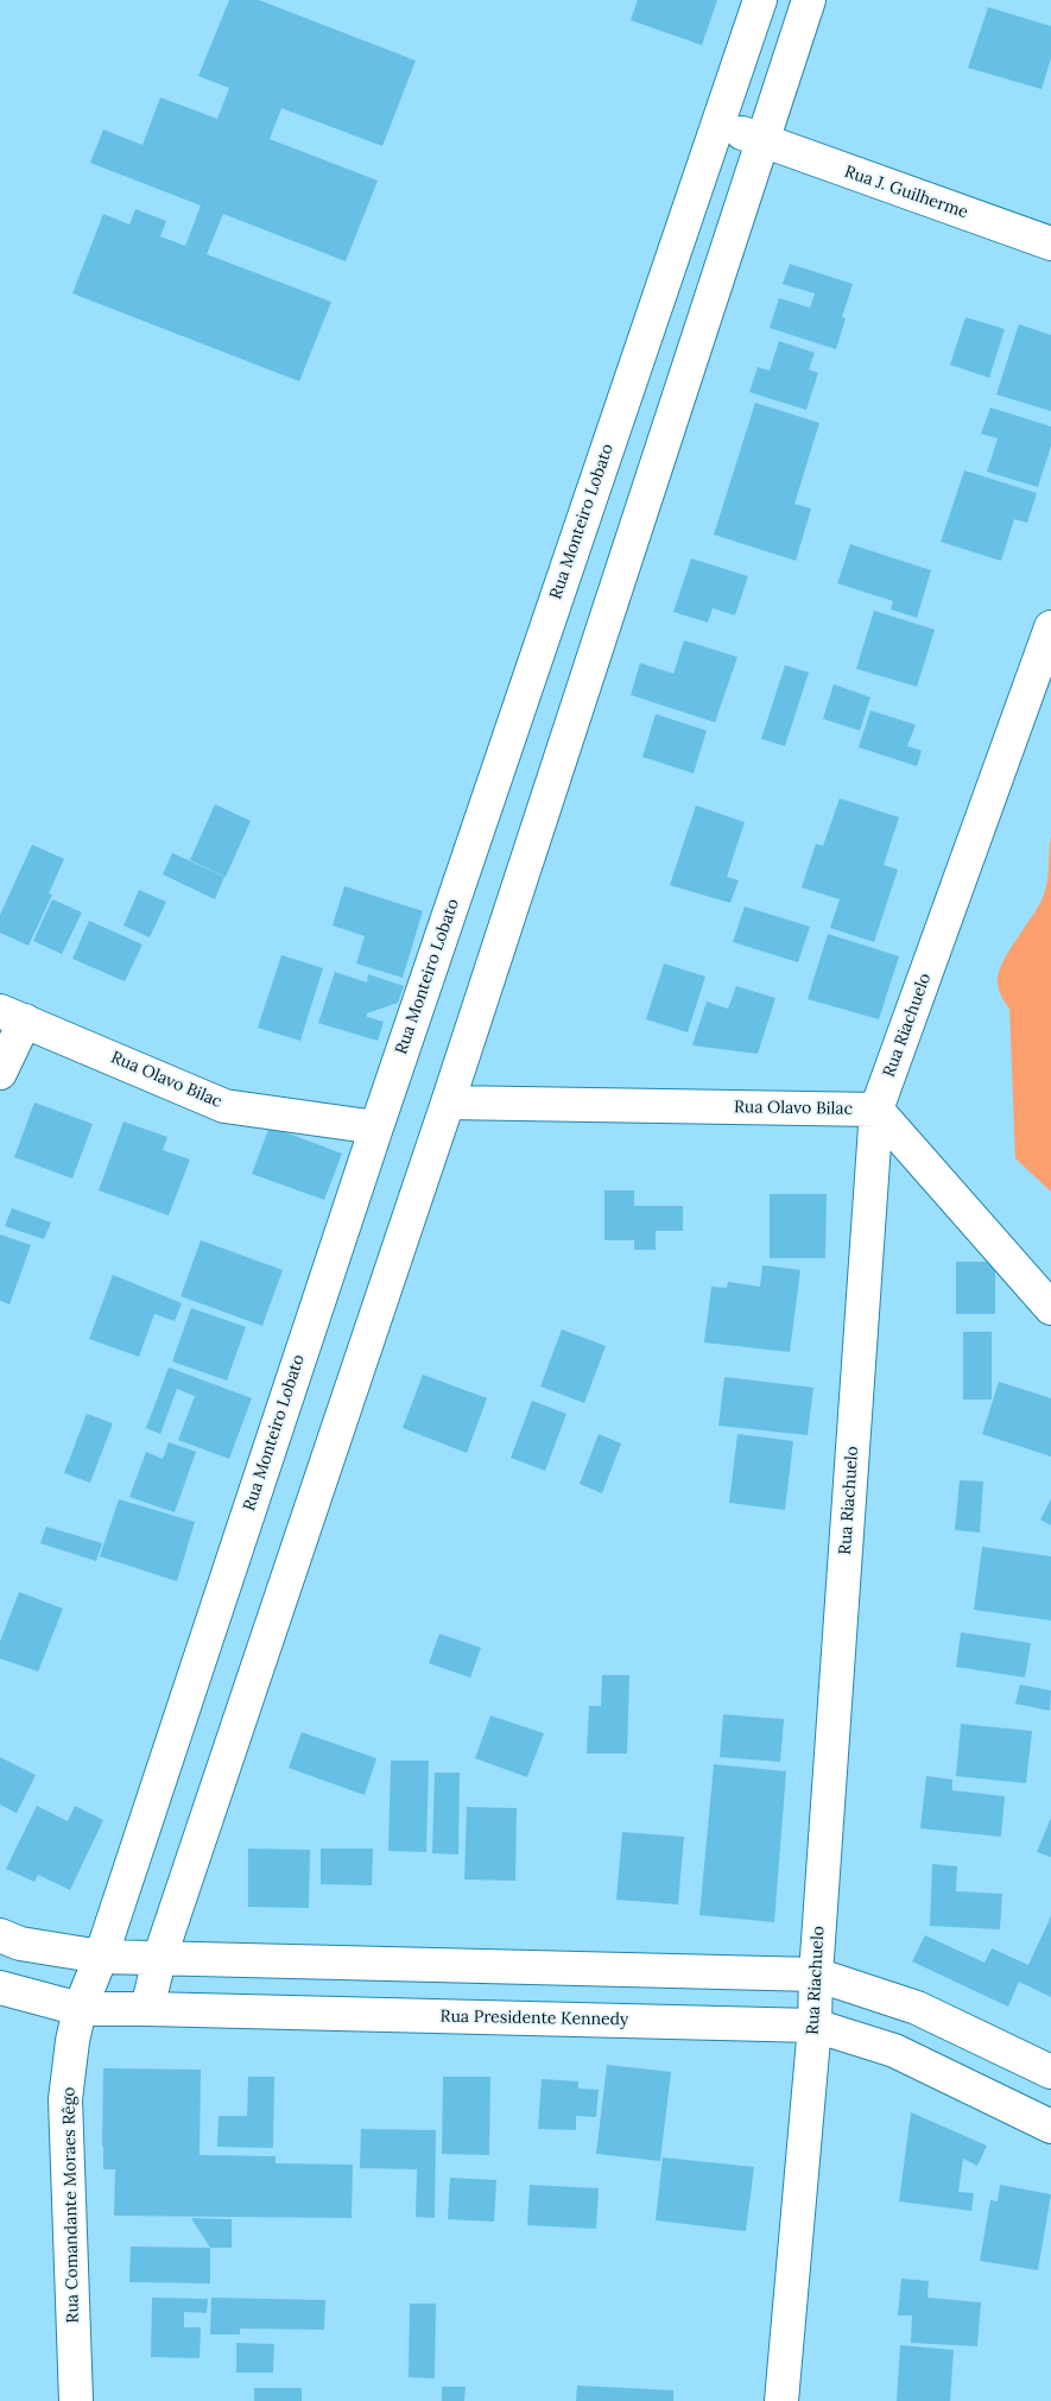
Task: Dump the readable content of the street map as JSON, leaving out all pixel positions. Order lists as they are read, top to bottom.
{
  "streets": {
    "street": [
      "Rua J. Guilherme",
      "Rua Monteiro Lobato",
      "Rua Riachuelo",
      "Rua Olavo Bilac",
      "Rua Presidente Kennedy",
      "Rua Comandante Moraes Rêgo"
    ]
  },
  "crossings": [
    ["Rua J. Guilherme", "Rua Monteiro Lobato"],
    ["Rua Monteiro Lobato", "Rua Olavo Bilac"],
    ["Rua Monteiro Lobato", "Rua Presidente Kennedy"],
    ["Rua Monteiro Lobato", "Rua Comandante Moraes Rêgo"],
    ["Rua Riachuelo", "Rua Olavo Bilac"],
    ["Rua Riachuelo", "Rua Presidente Kennedy"],
    ["Rua Presidente Kennedy", "Rua Comandante Moraes Rêgo"]
  ]
}
